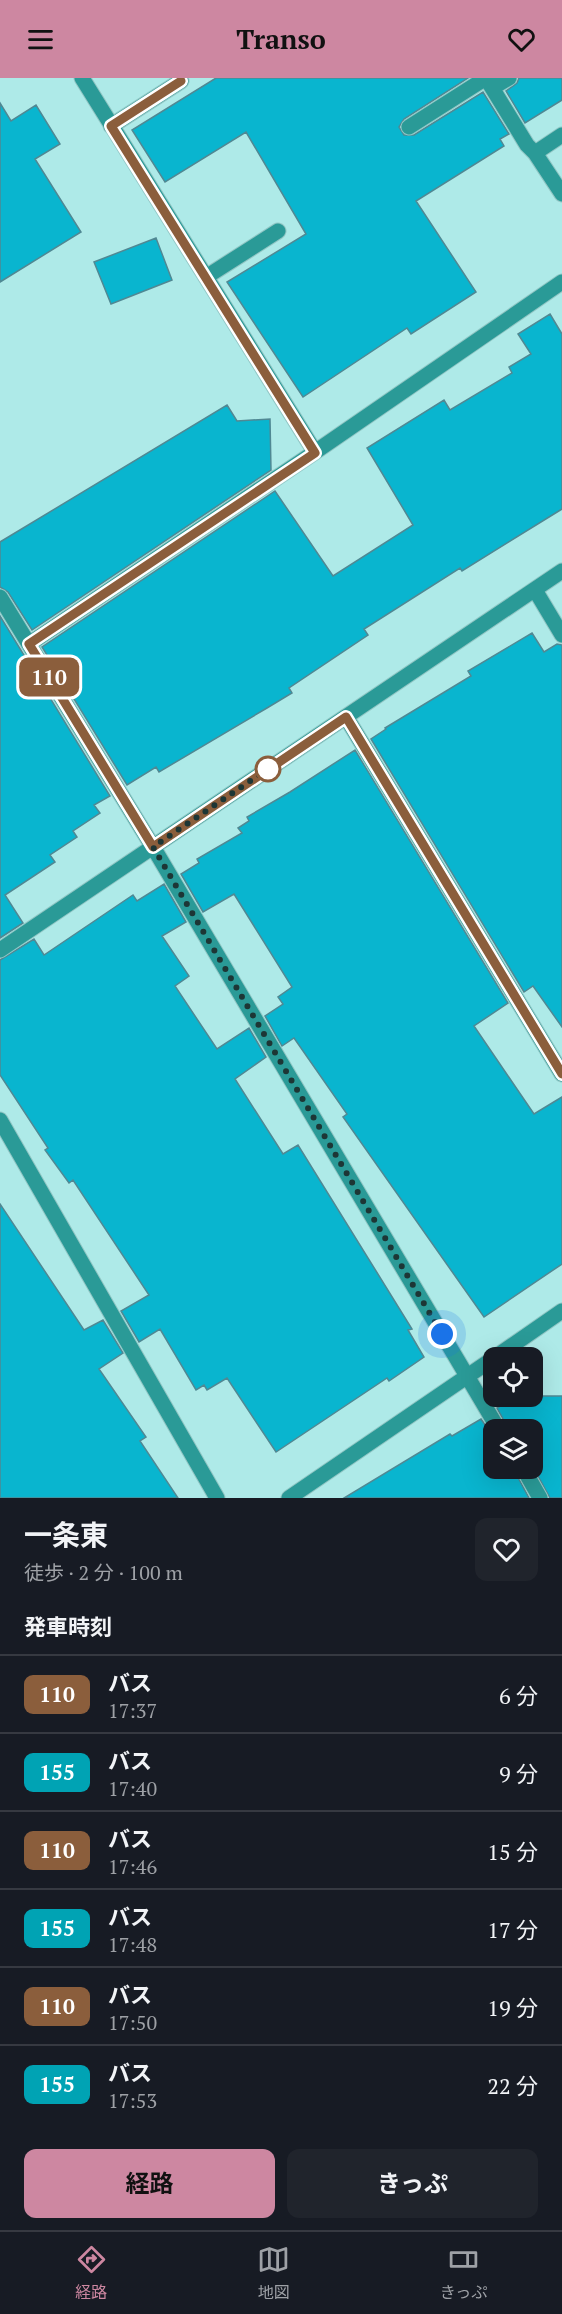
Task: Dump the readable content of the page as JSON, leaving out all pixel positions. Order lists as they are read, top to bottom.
{
  "lines": ["bus line 110"],
  "page": {
    "header": "Transo",
    "on_map": "110",
    "heading": [
      ["一条東", "徒歩 · 2 分 · 100 m"],
      "発車時刻"
    ],
    "list": [
      {
        "mark": "110",
        "name": "バス",
        "note": "17:37",
        "value": "6 分"
      },
      {
        "mark": "155",
        "name": "バス",
        "note": "17:40",
        "value": "9 分"
      },
      {
        "mark": "110",
        "name": "バス",
        "note": "17:46",
        "value": "15 分"
      },
      {
        "mark": "155",
        "name": "バス",
        "note": "17:48",
        "value": "17 分"
      },
      {
        "mark": "110",
        "name": "バス",
        "note": "17:50",
        "value": "19 分"
      },
      {
        "mark": "155",
        "name": "バス",
        "note": "17:53",
        "value": "22 分"
      }
    ],
    "buttons": ["経路", "きっぷ"],
    "tabs": ["経路", "地図", "きっぷ"]
  }
}
